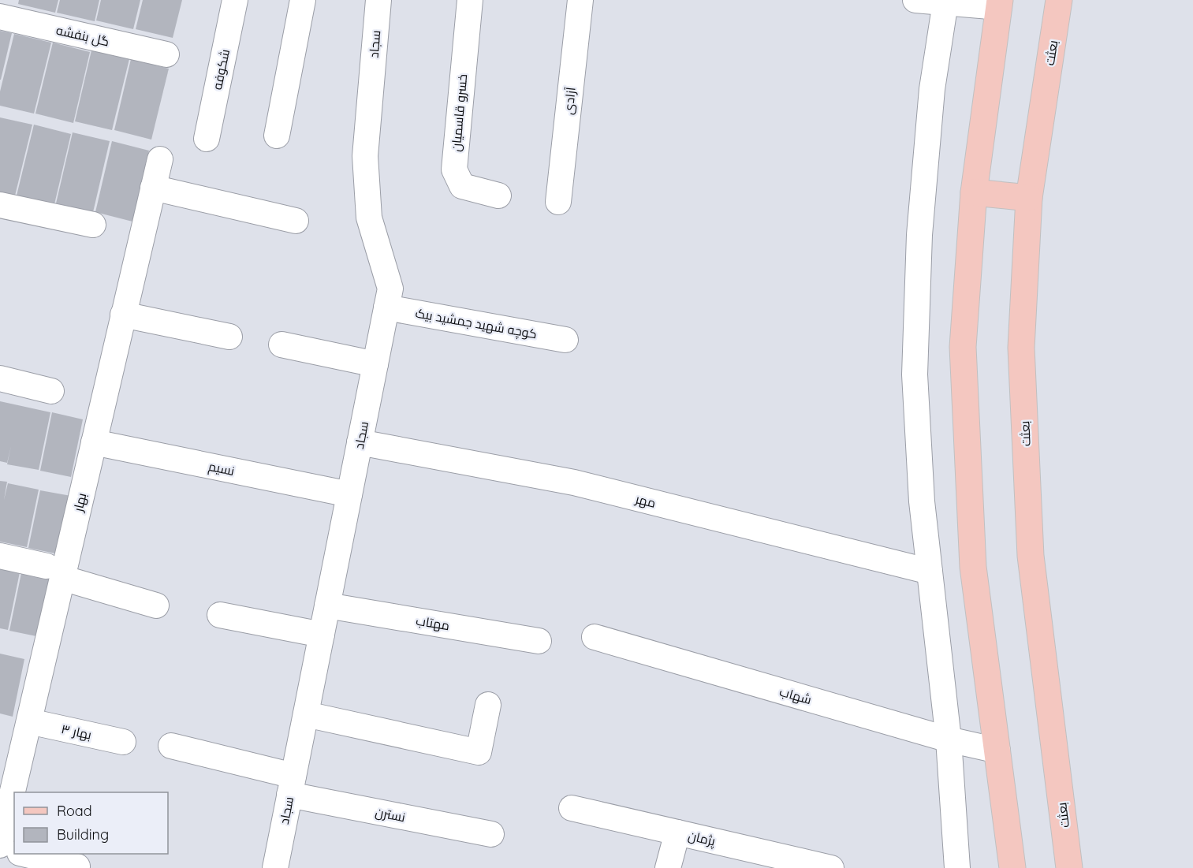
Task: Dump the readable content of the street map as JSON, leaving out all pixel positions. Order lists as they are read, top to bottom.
{
  "streets": {
    "main road": ["بعثت"],
    "street": [
      "گل بنفشه",
      "سجاد",
      "شکوفه",
      "آزادی",
      "خسرو قاسمیان",
      "کوچه شهید جمشید بیک",
      "نسیم",
      "مهر",
      "بهار",
      "مهتاب",
      "شهاب",
      "بهار ۳",
      "نسترن",
      "پژمان"
    ]
  },
  "crossings": [
    ["سجاد", "کوچه شهید جمشید بیک"],
    ["سجاد", "نسیم"],
    ["سجاد", "مهر"],
    ["سجاد", "مهتاب"],
    ["سجاد", "نسترن"],
    ["نسیم", "بهار"],
    ["بهار", "بهار ۳"]
  ],
  "legend": ["Road", "Building"]
}
